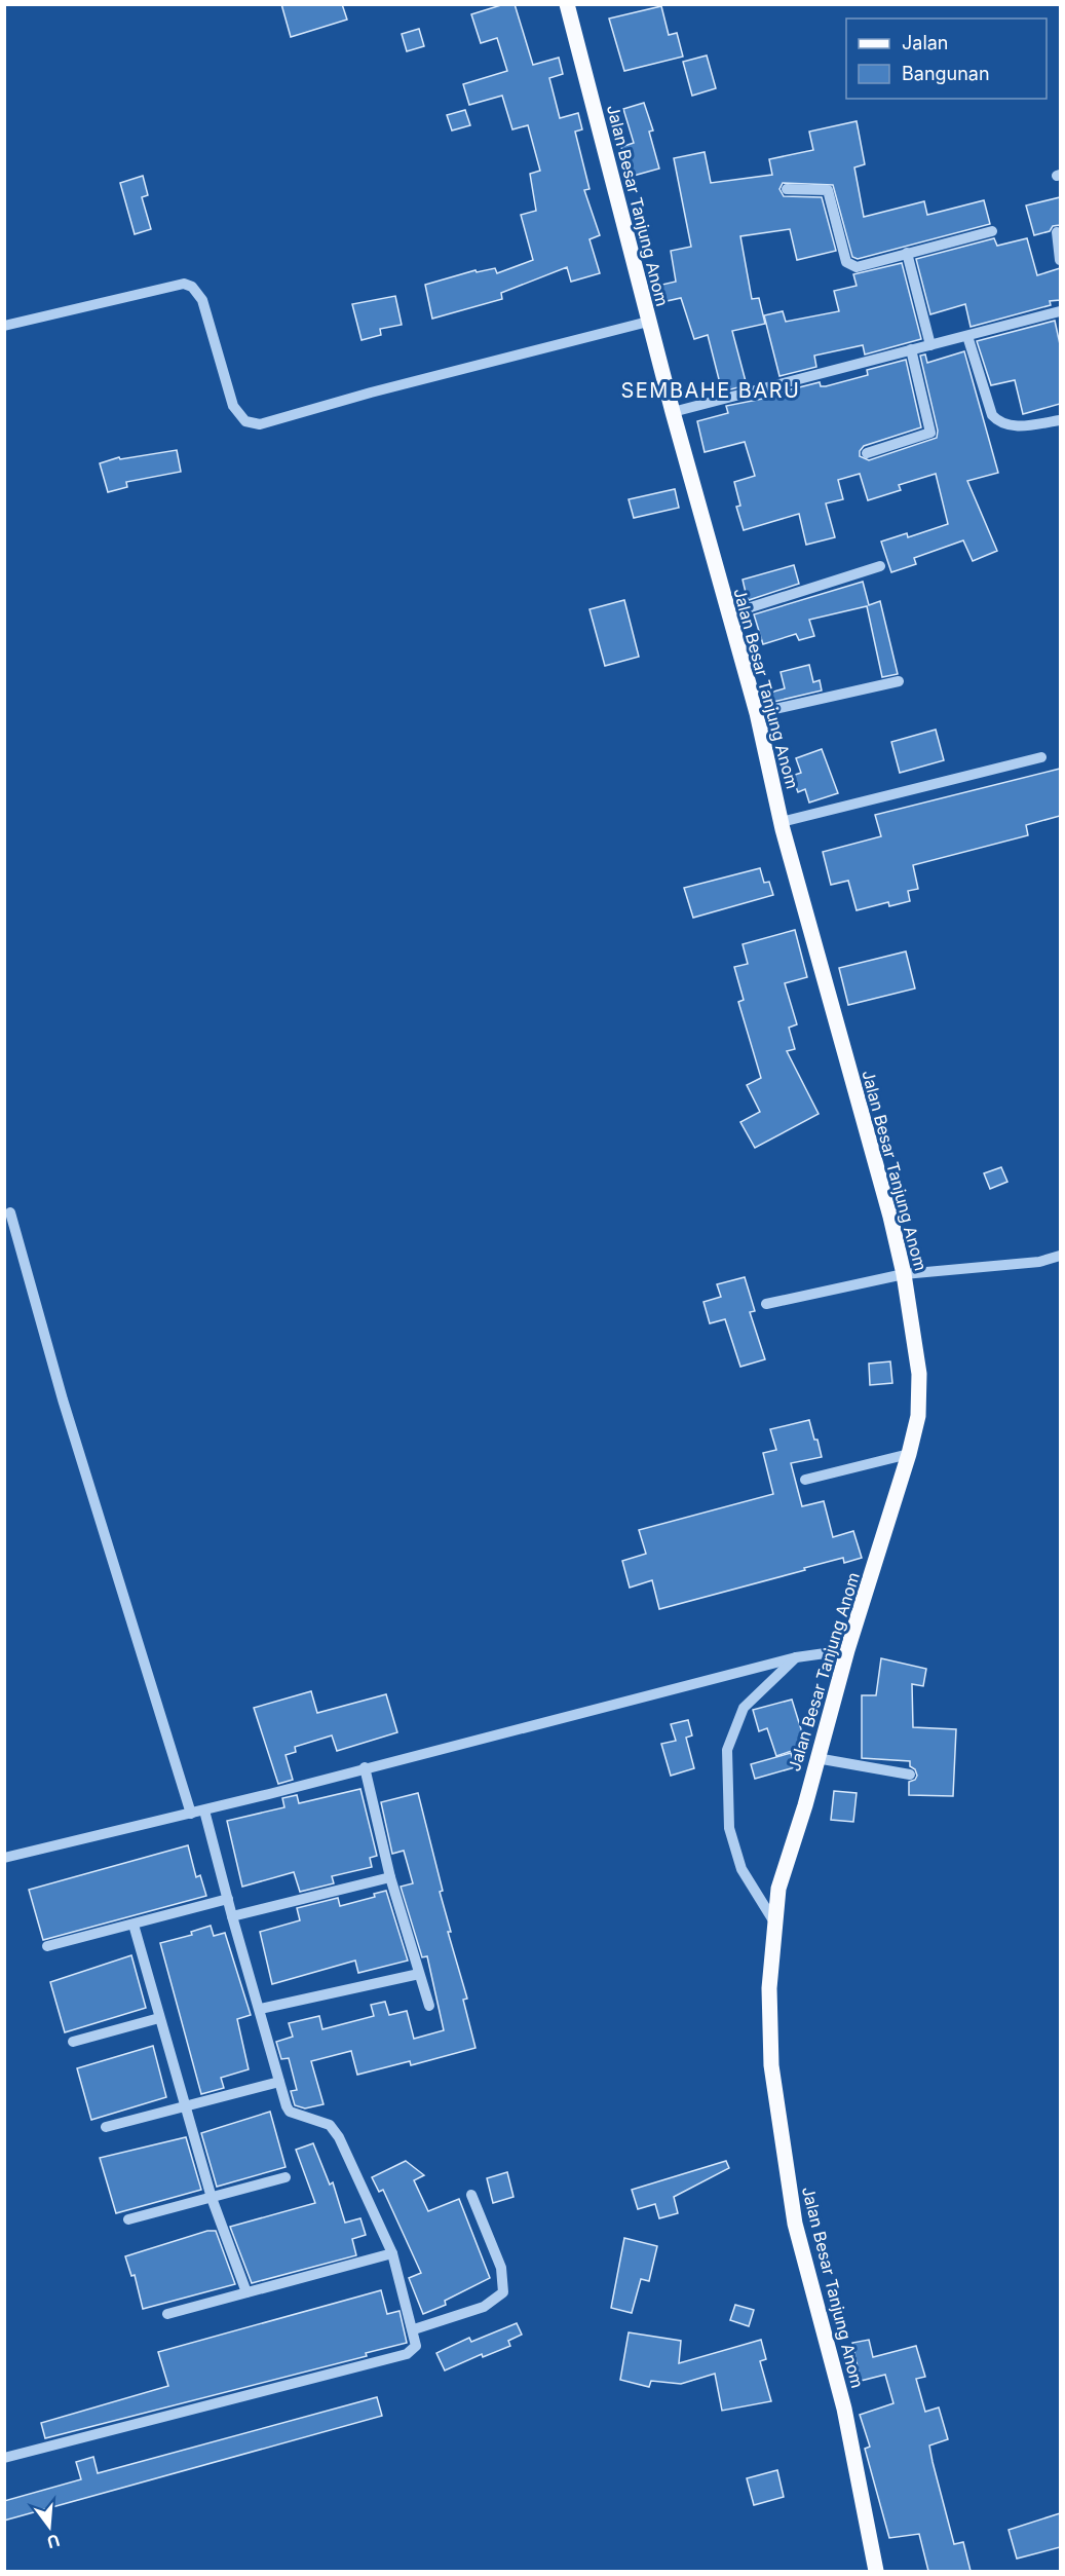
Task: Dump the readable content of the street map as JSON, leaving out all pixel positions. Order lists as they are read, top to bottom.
{
  "streets": {
    "main road": ["Jalan Besar Tanjung Anom"]
  },
  "districts": ["SEMBAHE BARU"],
  "legend": ["Jalan", "Bangunan"],
  "north": "bottom"
}
